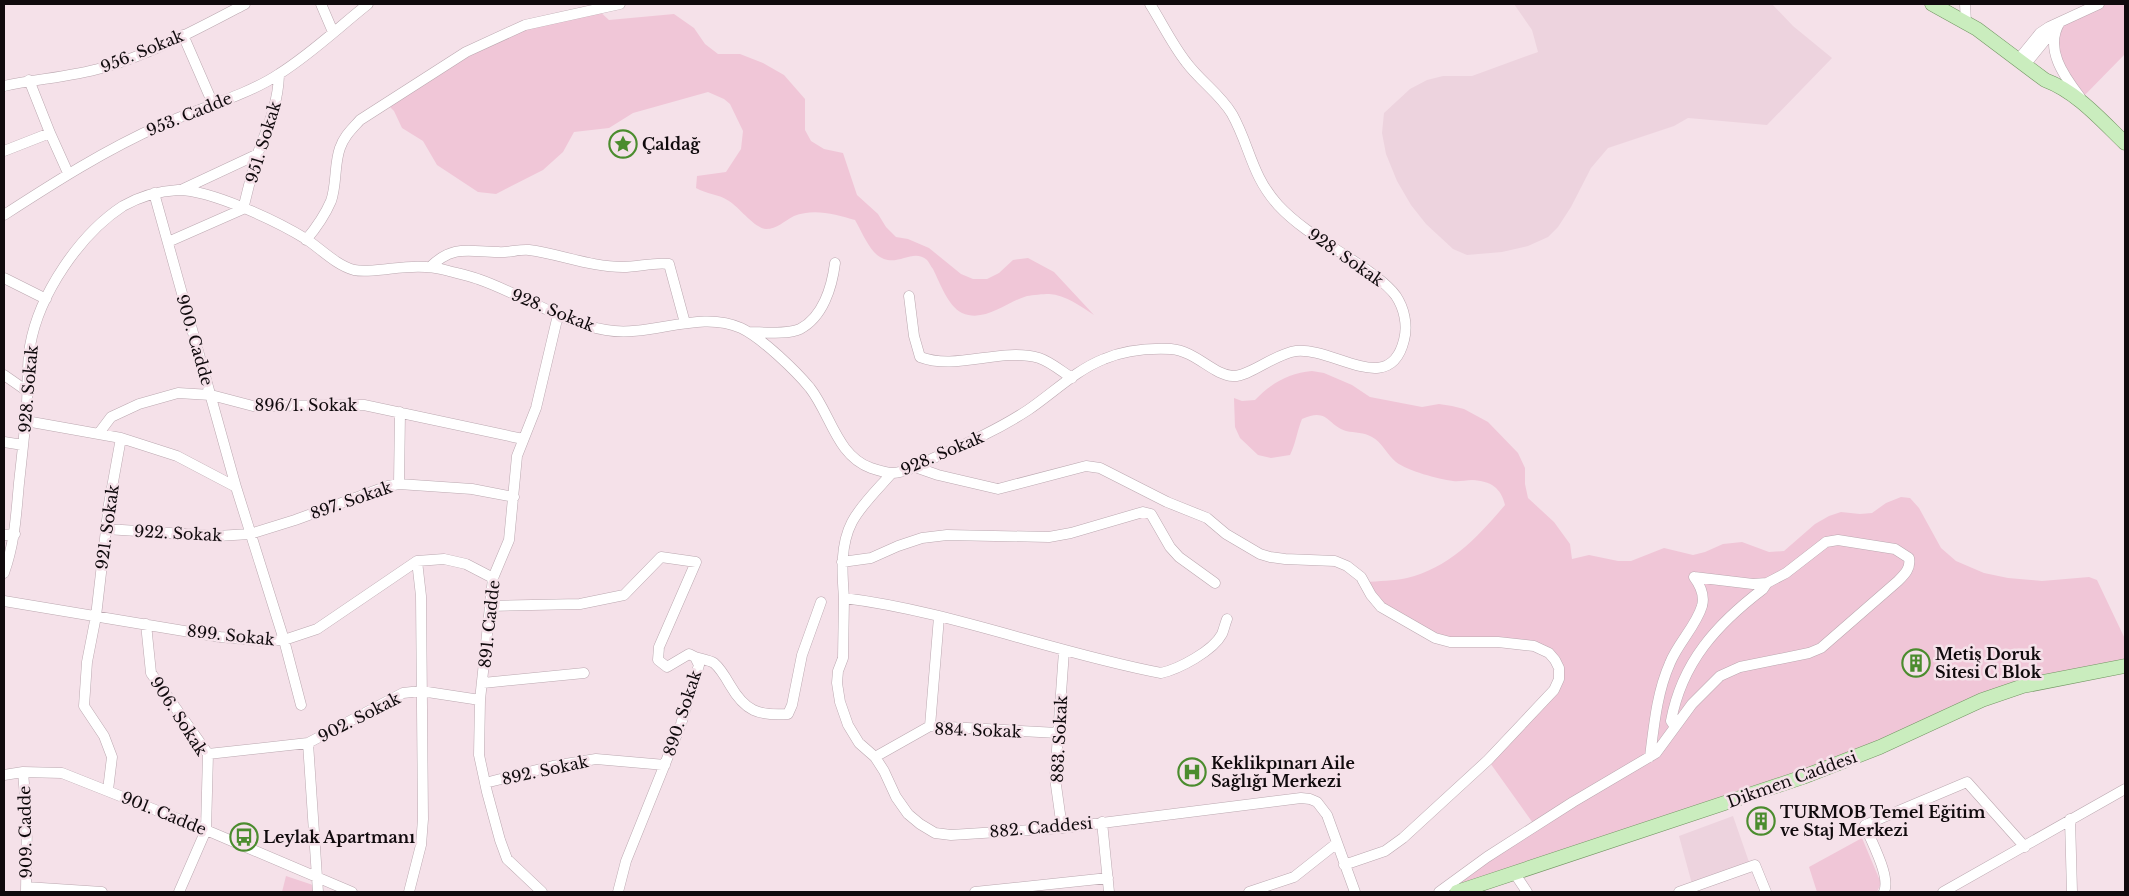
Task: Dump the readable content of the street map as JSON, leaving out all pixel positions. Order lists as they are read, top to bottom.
{
  "streets": {
    "main road": ["Dikmen Caddesi"],
    "street": [
      "956. Sokak",
      "953. Cadde",
      "951. Sokak",
      "928. Sokak",
      "900. Cadde",
      "896/1. Sokak",
      "897. Sokak",
      "921. Sokak",
      "922. Sokak",
      "891. Cadde",
      "899. Sokak",
      "890. Sokak",
      "906. Sokak",
      "902. Sokak",
      "884. Sokak",
      "883. Sokak",
      "892. Sokak",
      "901. Cadde",
      "882. Caddesi",
      "909. Cadde"
    ]
  },
  "crossings": [
    ["953. Cadde", "951. Sokak"],
    ["951. Sokak", "928. Sokak"],
    ["928. Sokak", "900. Cadde"],
    ["928. Sokak", "891. Cadde"],
    ["928. Sokak", "882. Caddesi"],
    ["900. Cadde", "896/1. Sokak"],
    ["900. Cadde", "897. Sokak"],
    ["900. Cadde", "922. Sokak"],
    ["900. Cadde", "899. Sokak"],
    ["896/1. Sokak", "891. Cadde"],
    ["897. Sokak", "922. Sokak"],
    ["897. Sokak", "891. Cadde"],
    ["921. Sokak", "922. Sokak"],
    ["921. Sokak", "899. Sokak"],
    ["921. Sokak", "901. Cadde"],
    ["891. Cadde", "899. Sokak"],
    ["891. Cadde", "890. Sokak"],
    ["891. Cadde", "902. Sokak"],
    ["891. Cadde", "892. Sokak"],
    ["899. Sokak", "906. Sokak"],
    ["890. Sokak", "892. Sokak"],
    ["906. Sokak", "902. Sokak"],
    ["906. Sokak", "901. Cadde"],
    ["884. Sokak", "883. Sokak"],
    ["884. Sokak", "882. Caddesi"],
    ["883. Sokak", "882. Caddesi"],
    ["901. Cadde", "909. Cadde"]
  ],
  "places": {
    "place": ["Çaldağ"],
    "building": ["Metiş Doruk Sitesi C Blok", "TURMOB Temel Eğitim ve Staj Merkezi"],
    "hospital": ["Keklikpınarı Aile Sağlığı Merkezi"],
    "bus stop": ["Leylak Apartmanı"]
  }
}
